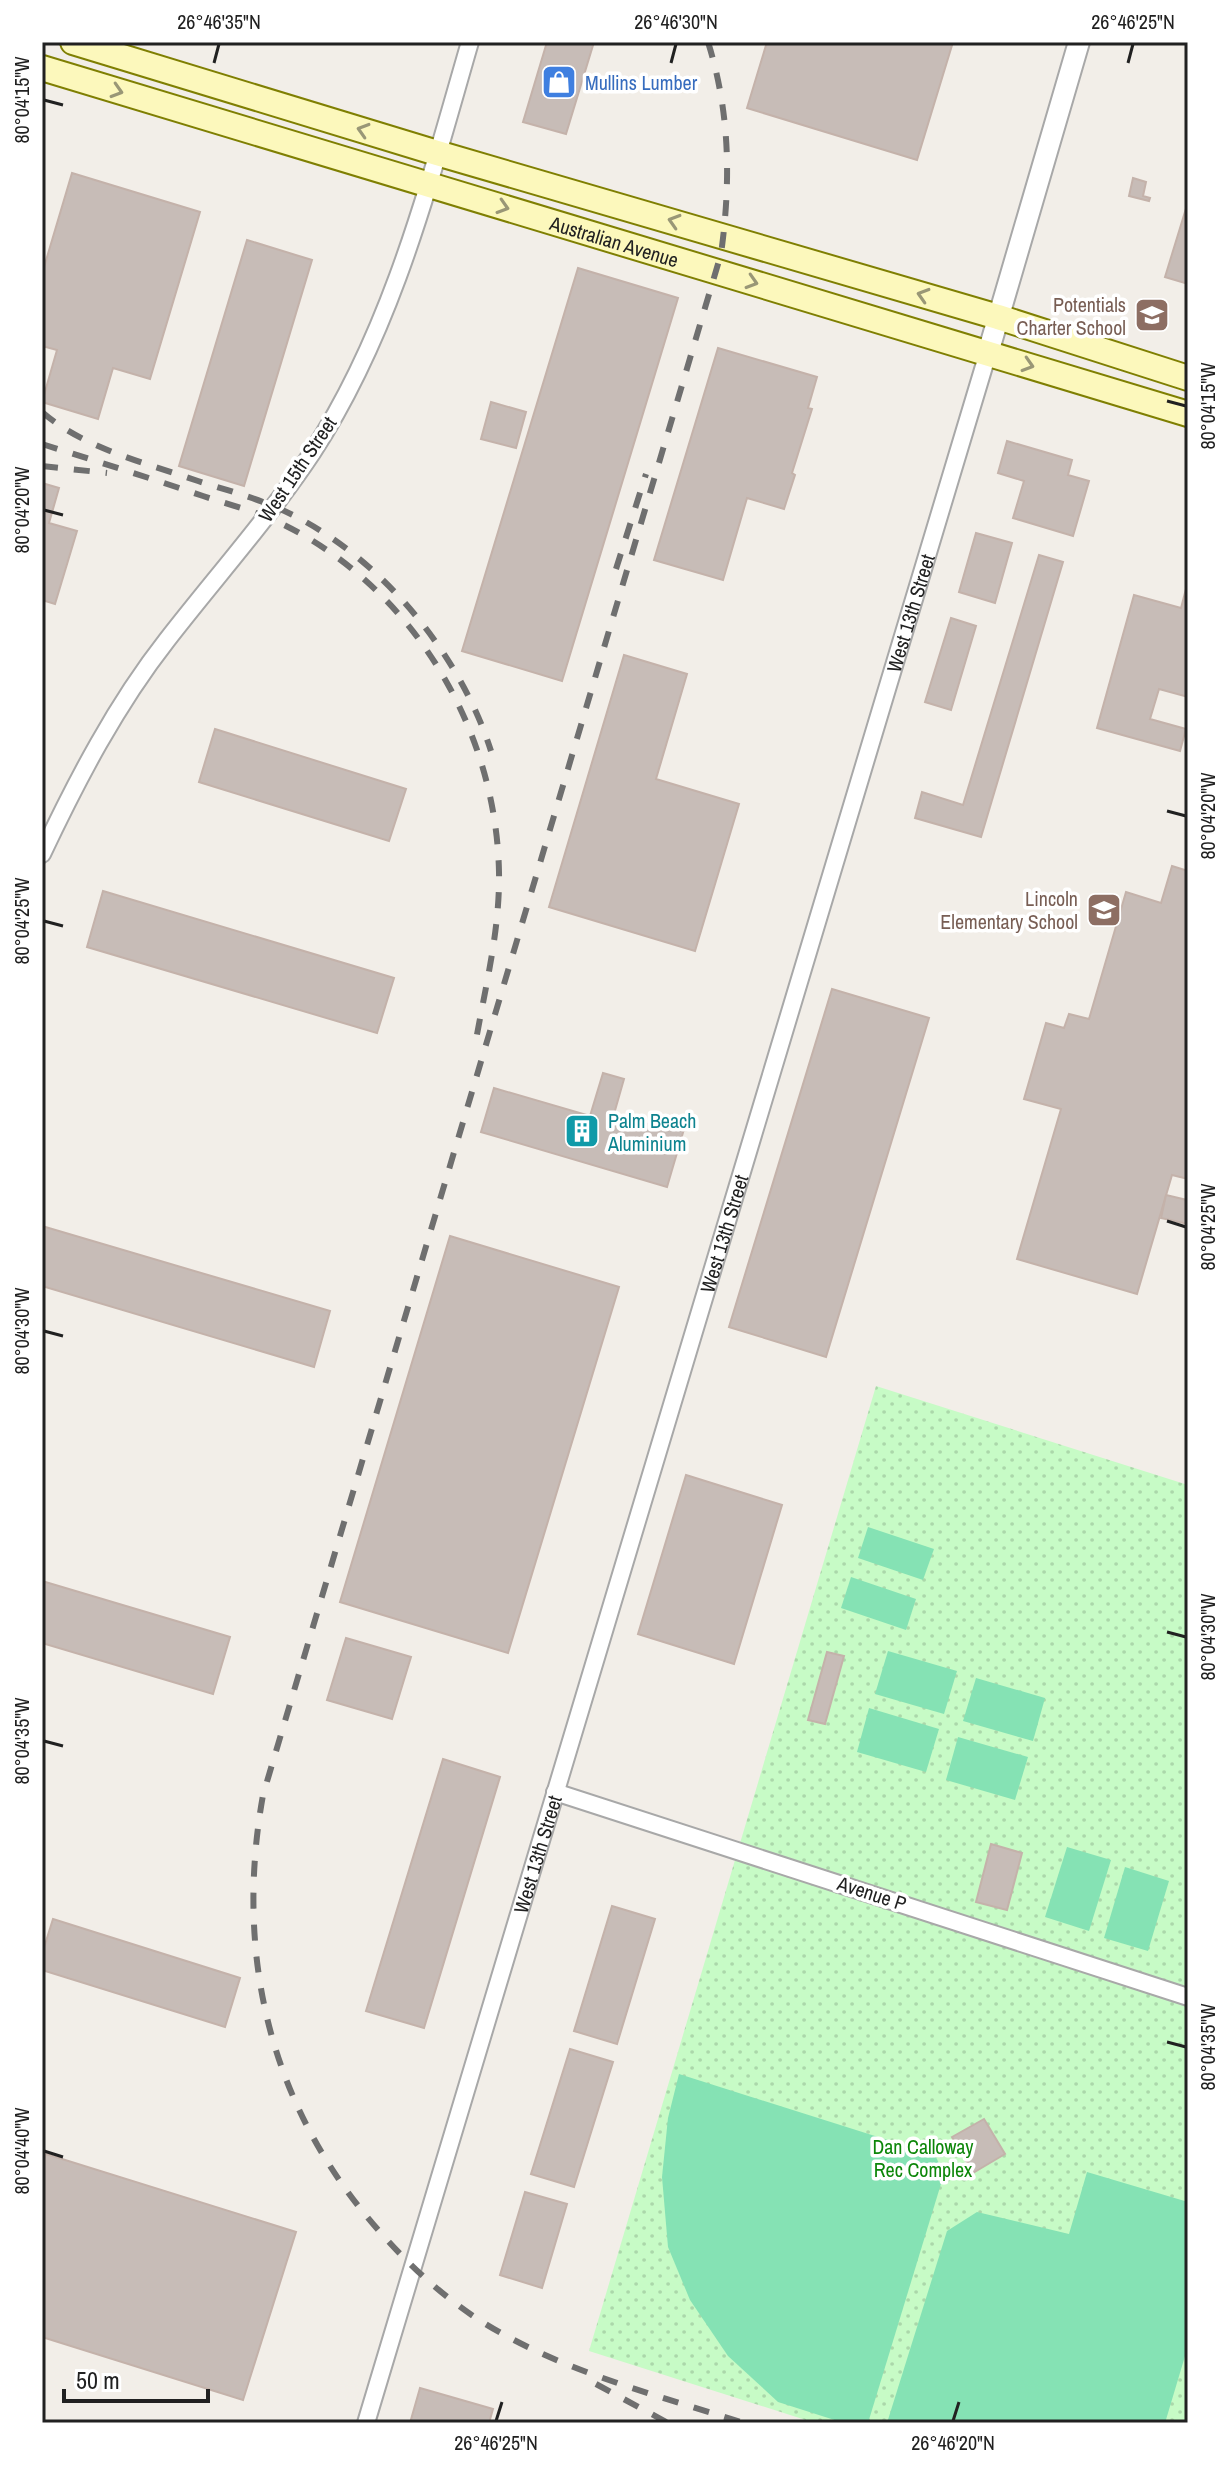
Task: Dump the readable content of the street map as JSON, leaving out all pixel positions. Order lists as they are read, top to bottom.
{
  "streets": {
    "main road": ["Australian Avenue"],
    "street": ["West 15th Street", "West 13th Street", "Avenue P"]
  },
  "crossings": [
    ["Australian Avenue", "West 15th Street"],
    ["Australian Avenue", "West 13th Street"],
    ["West 13th Street", "Avenue P"]
  ],
  "parks": ["Dan Calloway Rec Complex"],
  "places": {
    "shop": ["Mullins Lumber"],
    "school or university": ["Potentials Charter School", "Lincoln Elementary School"],
    "building": ["Palm Beach Aluminium"]
  },
  "scale_bar": "50 m",
  "coordinates": [
    "26°46'35\"N",
    "26°46'30\"N",
    "26°46'25\"N",
    "80°04'15\"W",
    "80°04'20\"W",
    "80°04'25\"W",
    "80°04'30\"W",
    "80°04'35\"W",
    "80°04'40\"W",
    "26°46'20\"N"
  ]
}
